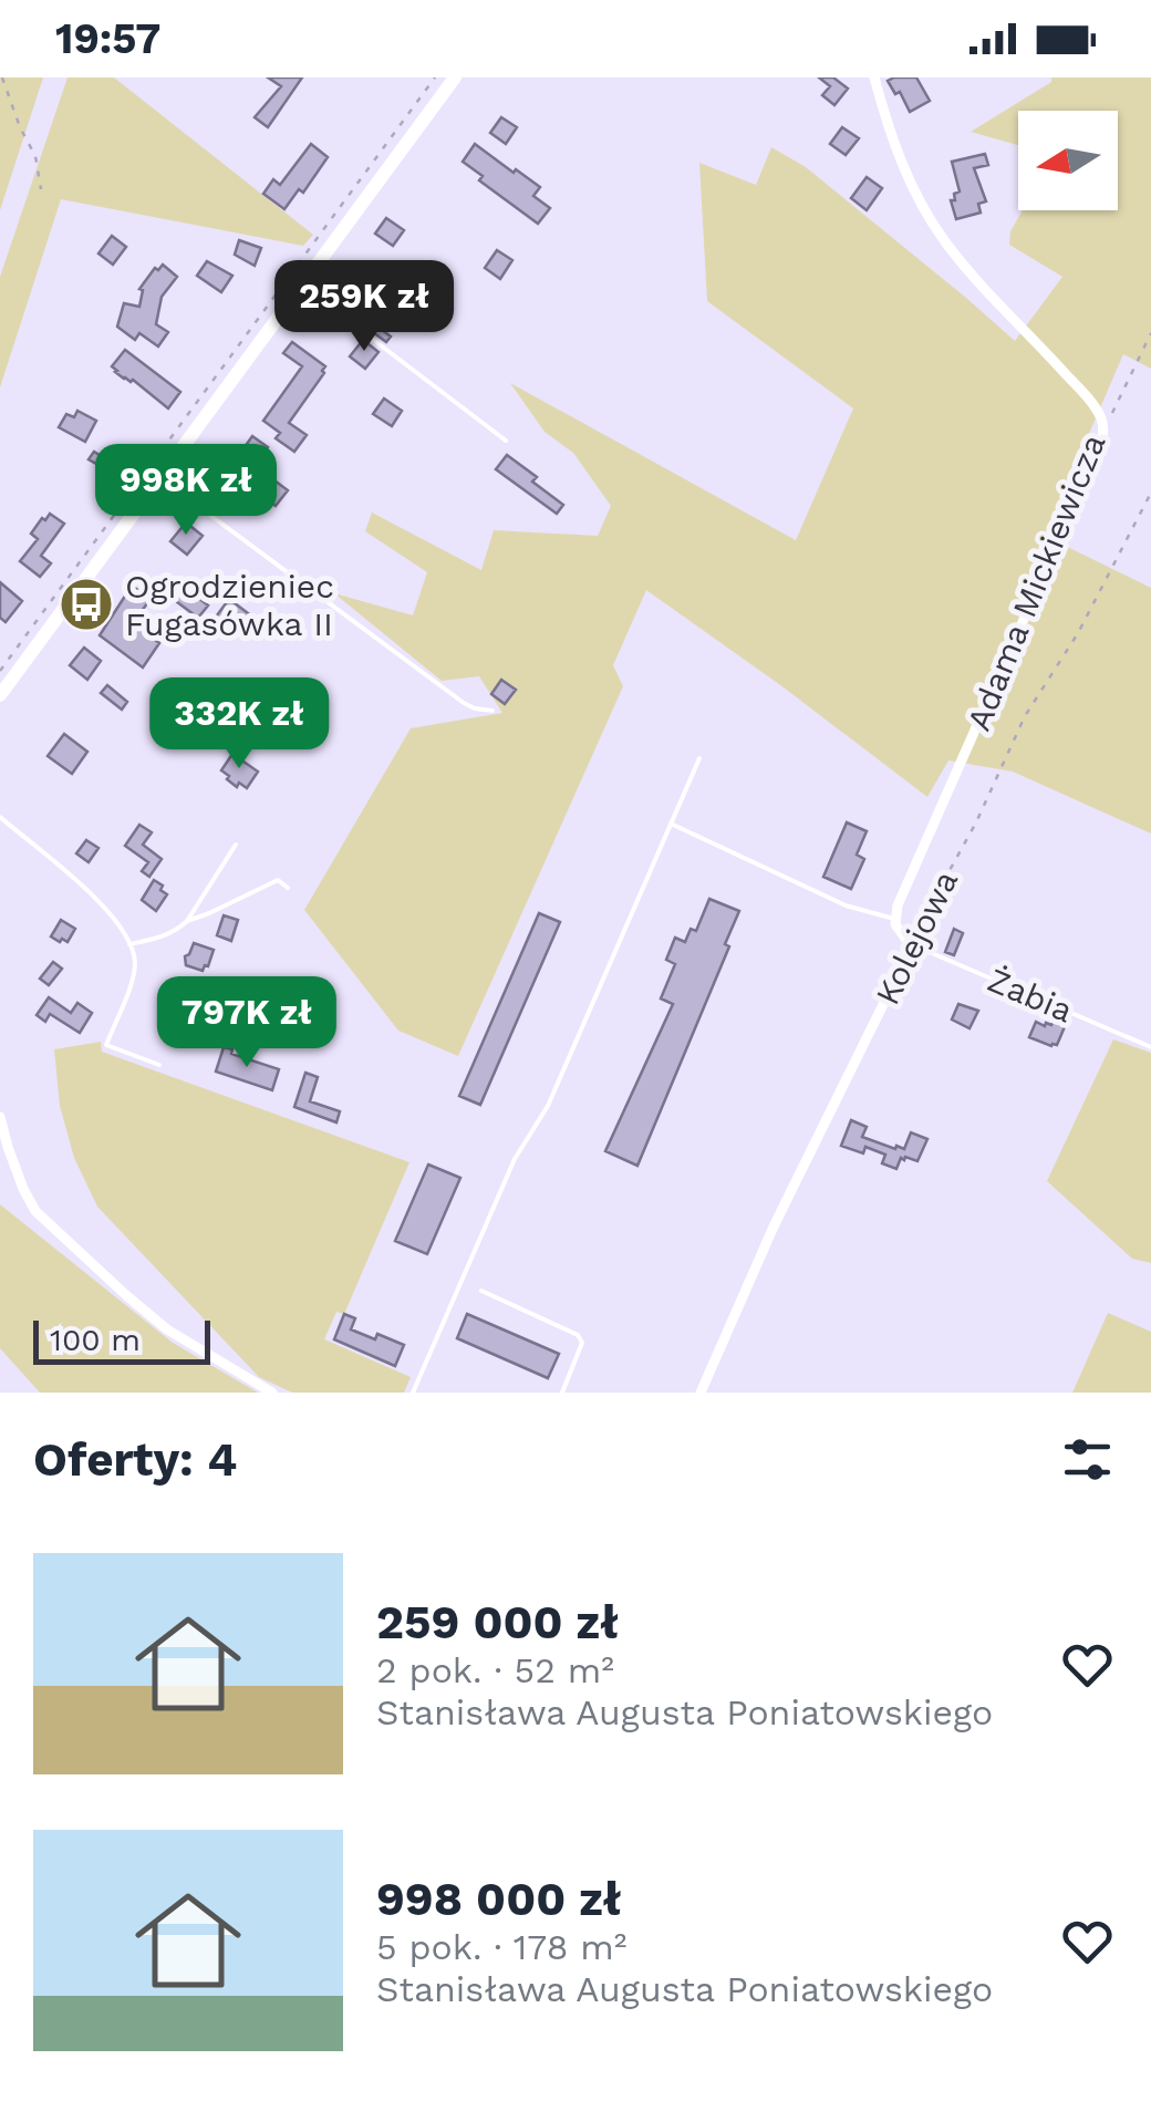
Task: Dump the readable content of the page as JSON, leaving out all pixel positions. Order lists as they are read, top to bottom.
{
  "streets": {
    "street": ["Adama Mickiewicza", "Kolejowa"],
    "lane": ["Żabia"]
  },
  "crossings": [
    ["Kolejowa", "Żabia"]
  ],
  "places": {
    "bus stop": ["Ogrodzieniec Fugasówka II"]
  },
  "scale_bar": "100 m",
  "north": "left",
  "page": {
    "status": "19:57",
    "price": [
      "259K zł",
      "998K zł",
      "332K zł",
      "797K zł"
    ],
    "scale": "100 m",
    "heading": "Oferty: 4",
    "list": [
      {
        "name": "259 000 zł",
        "note": "2 pok. · 52 m² · Stanisława Augusta Poniatowskiego"
      },
      {
        "name": "998 000 zł",
        "note": "5 pok. · 178 m² · Stanisława Augusta Poniatowskiego"
      }
    ]
  }
}
